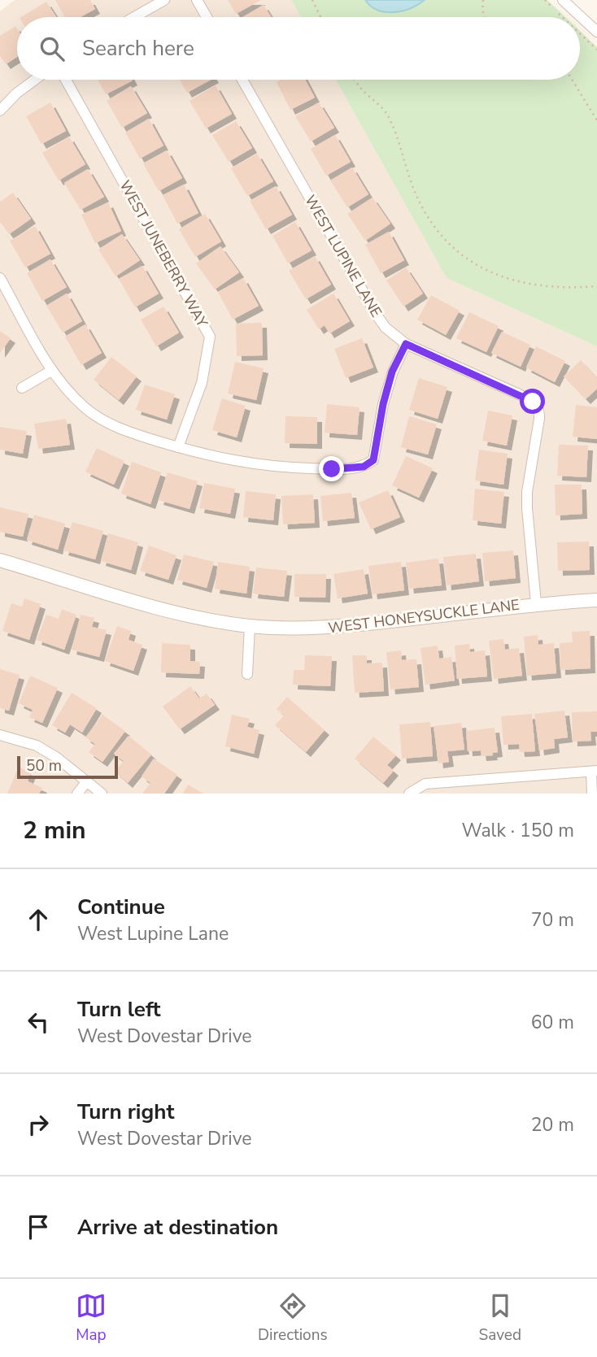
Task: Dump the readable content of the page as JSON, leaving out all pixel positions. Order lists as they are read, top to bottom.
{
  "streets": {
    "street": ["WEST JUNEBERRY WAY", "WEST LUPINE LANE", "WEST HONEYSUCKLE LANE"]
  },
  "crossings": [
    ["WEST LUPINE LANE", "WEST HONEYSUCKLE LANE"]
  ],
  "scale_bar": "50 m",
  "page": {
    "search": "Search here",
    "scale": "50 m",
    "heading": ["2 min", "Walk · 150 m"],
    "list": [
      ["Continue", "West Lupine Lane", "70 m"],
      ["Turn left", "West Dovestar Drive", "60 m"],
      ["Turn right", "West Dovestar Drive", "20 m"],
      "Arrive at destination"
    ],
    "nav": ["Map", "Directions", "Saved"]
  }
}
